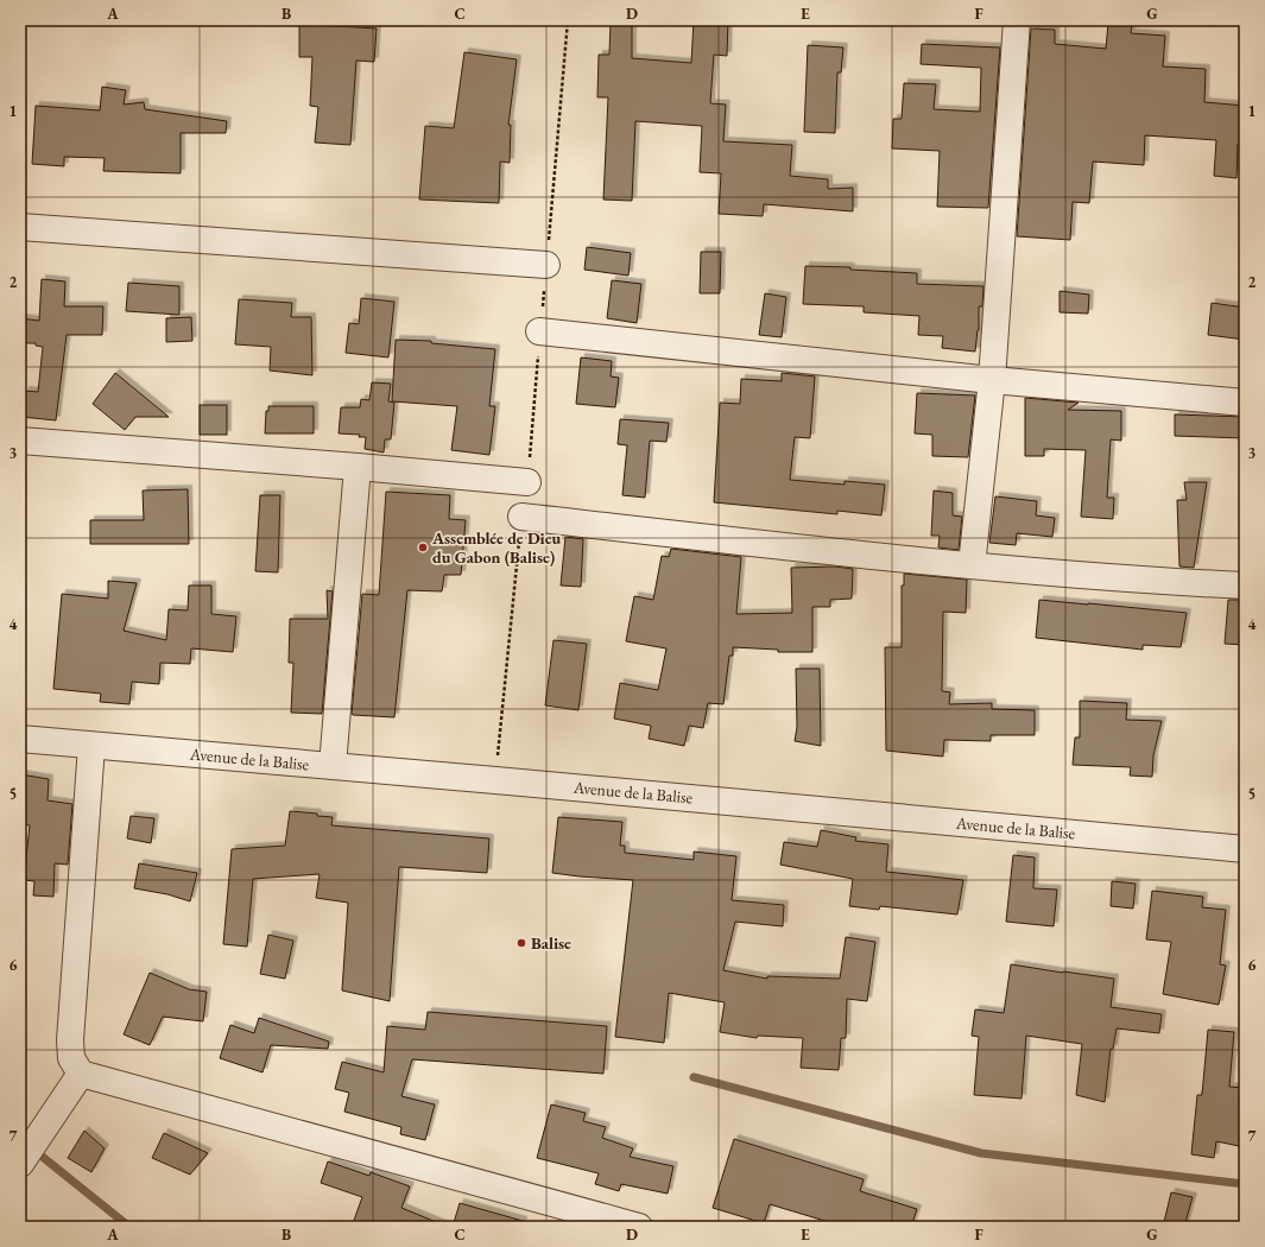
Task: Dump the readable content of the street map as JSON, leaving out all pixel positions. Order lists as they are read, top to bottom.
{
  "streets": {
    "street": ["Avenue de la Balise"]
  },
  "places": ["Assemblée de Dieu du Gabon (Balise)", "Balise"],
  "grid": {
    "columns": [
      "A",
      "B",
      "C",
      "D",
      "E",
      "F",
      "G"
    ],
    "rows": [
      "1",
      "2",
      "3",
      "4",
      "5",
      "6",
      "7"
    ]
  }
}
